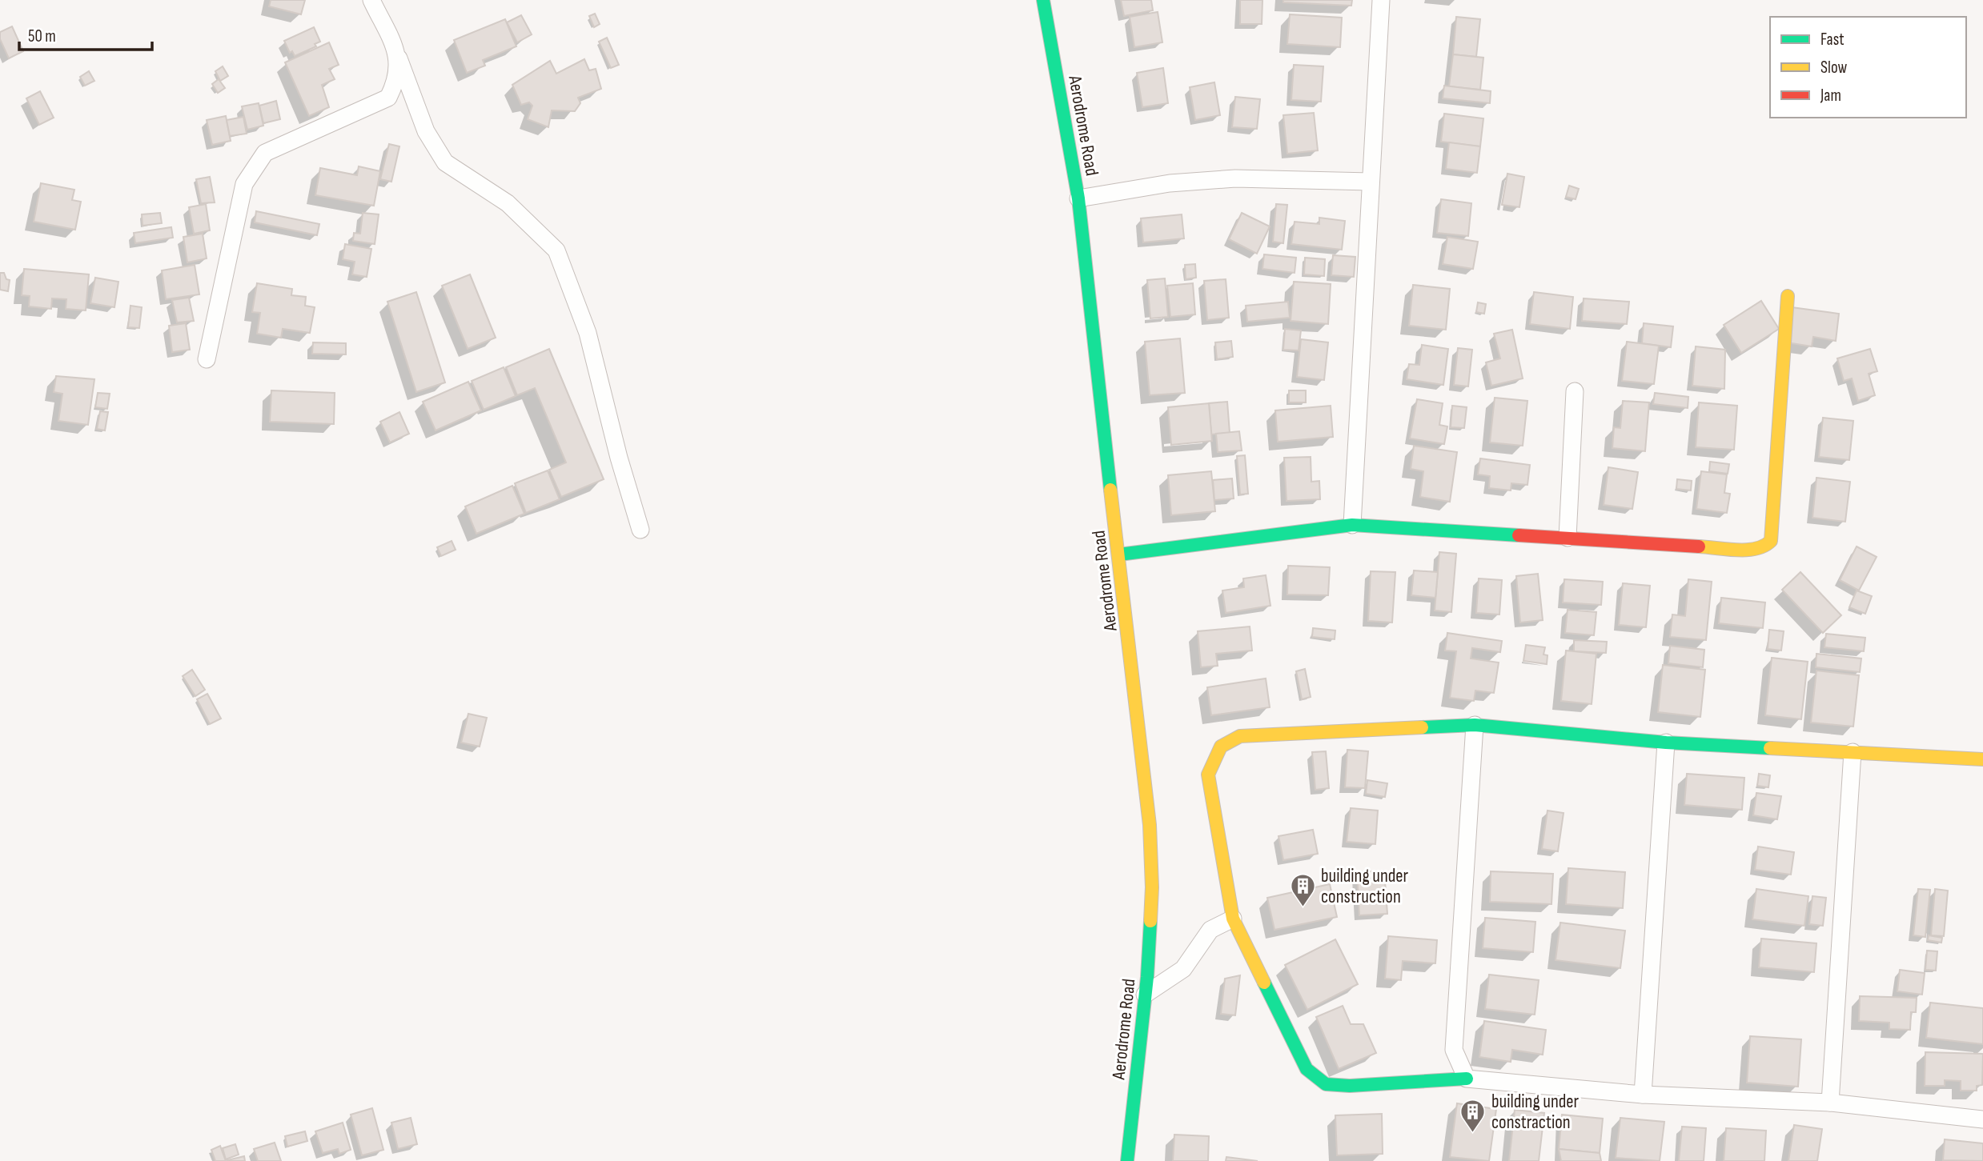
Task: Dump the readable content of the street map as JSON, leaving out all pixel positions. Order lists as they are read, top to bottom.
{
  "streets": {
    "street": ["Aerodrome Road"]
  },
  "places": {
    "building": ["building under construction", "building under constraction"]
  },
  "legend": ["Fast", "Slow", "Jam"],
  "scale_bar": "50 m"
}
